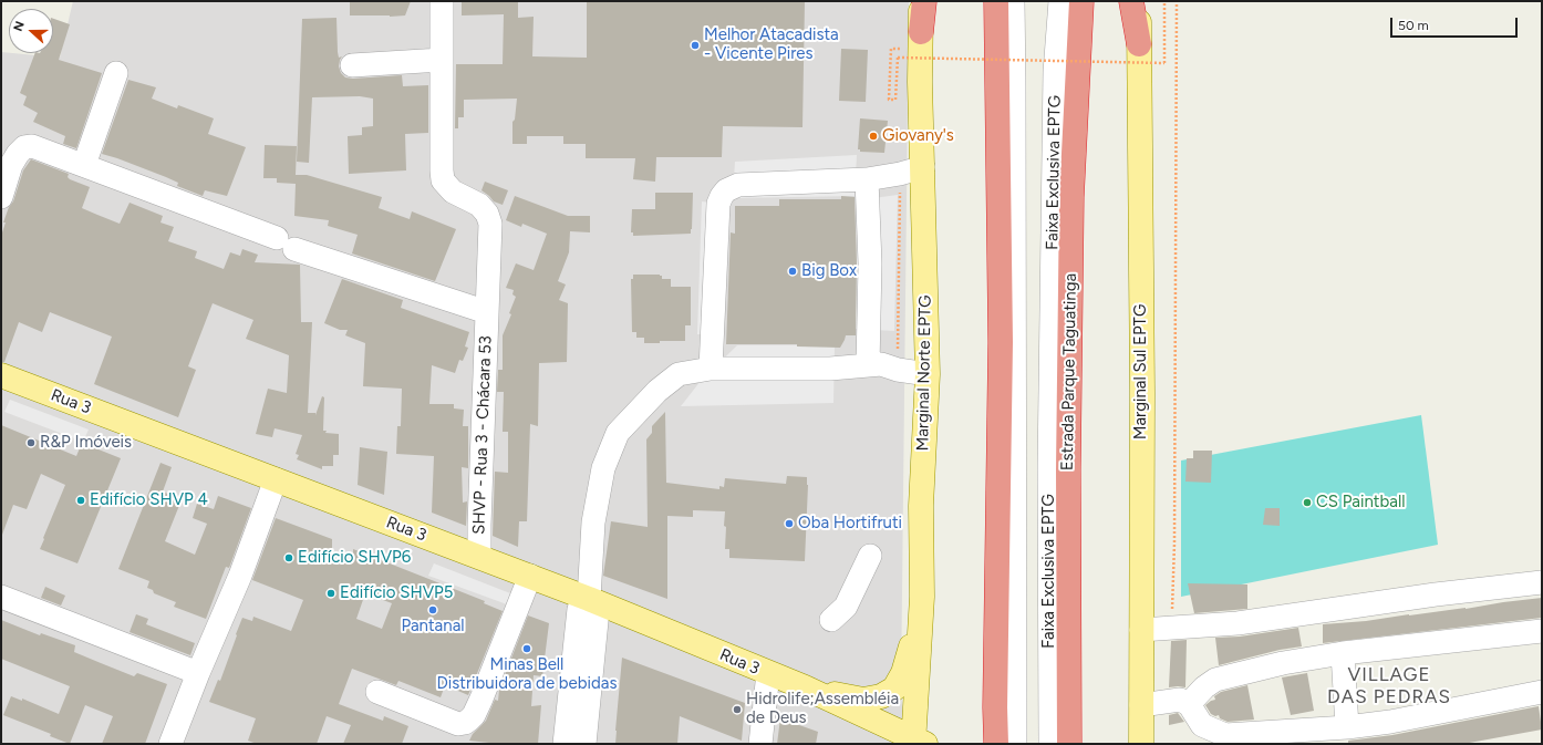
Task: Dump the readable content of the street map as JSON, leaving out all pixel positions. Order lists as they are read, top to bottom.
{
  "streets": {
    "highway": ["Estrada Parque Taguatinga"],
    "main road": ["Marginal Sul EPTG", "Marginal Norte EPTG", "Rua 3"],
    "street": ["Faixa Exclusiva EPTG", "SHVP - Rua 3 - Chácara 53"]
  },
  "crossings": [
    ["Faixa Exclusiva EPTG", "Estrada Parque Taguatinga"],
    ["Rua 3", "SHVP - Rua 3 - Chácara 53"]
  ],
  "districts": ["VILLAGE DAS PEDRAS"],
  "places": [
    "Melhor Atacadista - Vicente Pires",
    "Giovany's",
    "Big Box",
    "R&P Imóveis",
    "Edifício SHVP 4",
    "CS Paintball",
    "Oba Hortifruti",
    "Edifício SHVP6",
    "Edifício SHVP5",
    "Pantanal",
    "Minas Bell Distribuidora de bebidas",
    "Hidrolife;Assembléia de Deus"
  ],
  "scale_bar": "50 m",
  "north": "left"
}
